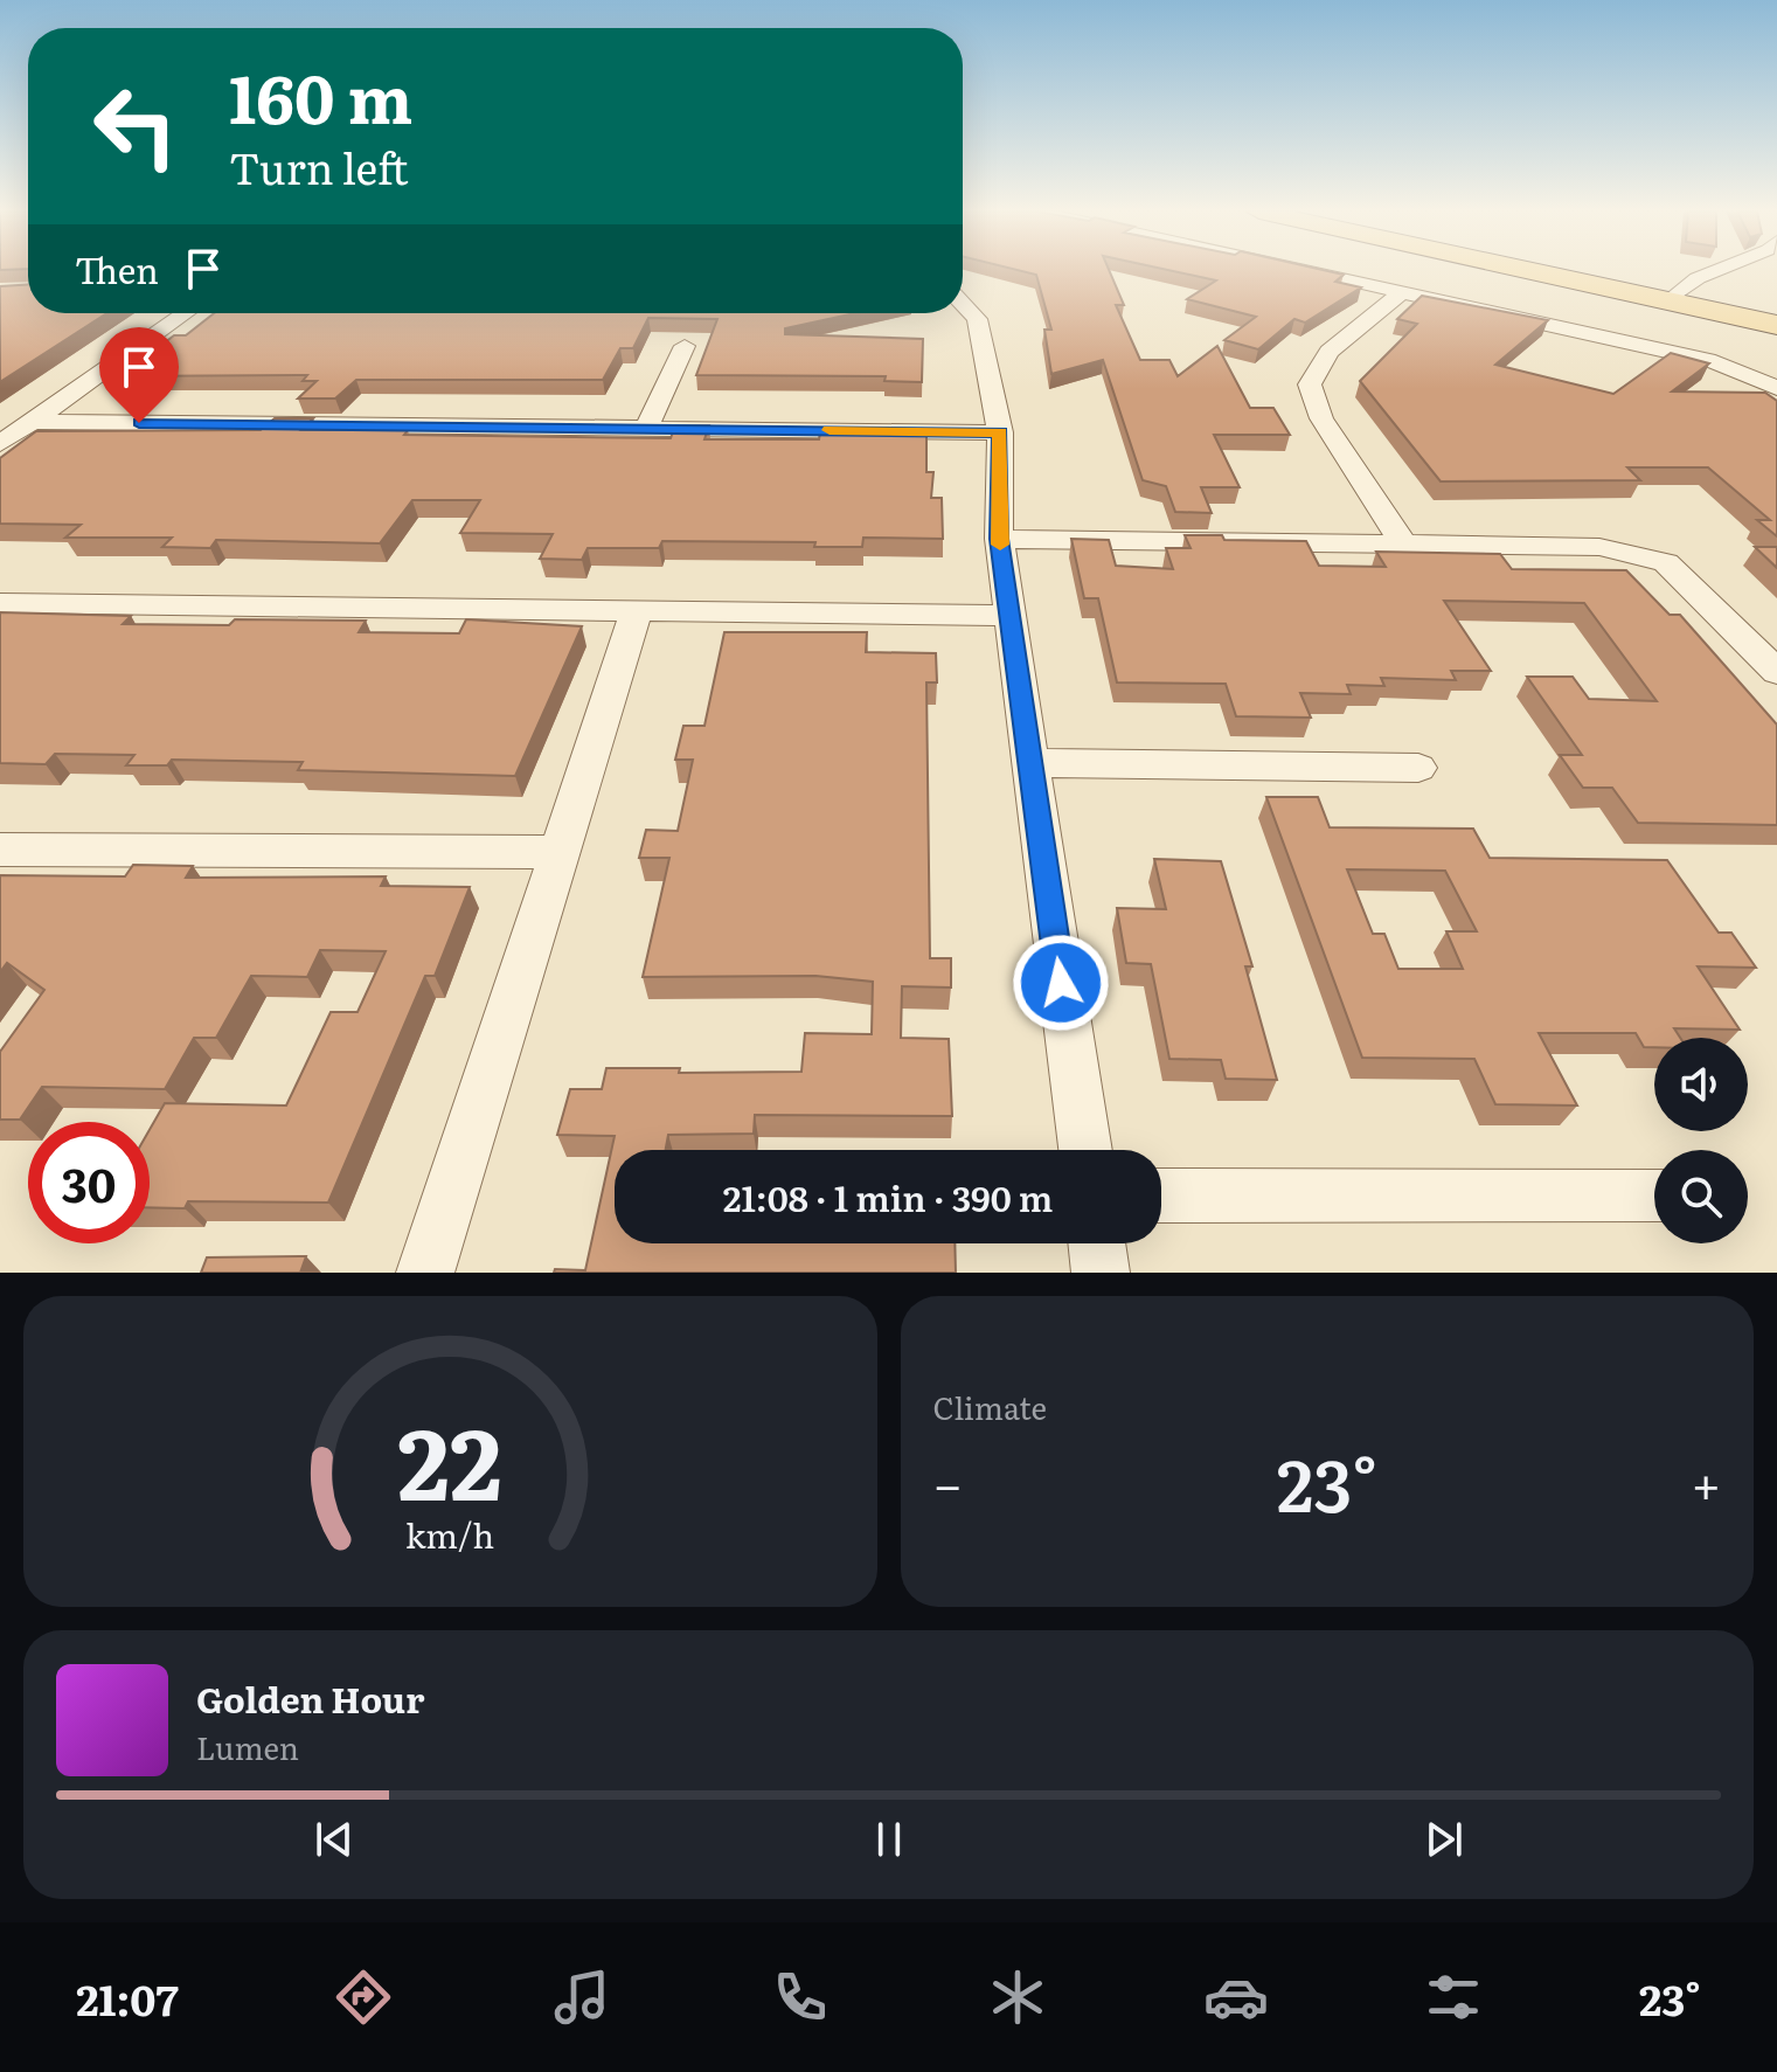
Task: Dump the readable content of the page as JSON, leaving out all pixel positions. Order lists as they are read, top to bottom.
{
  "page": {
    "turn": ["160 m", "Turn left"],
    "then": "Then",
    "limit": "30",
    "trip": "21:08 · 1 min · 390 m",
    "tile": "Climate",
    "heat": ["−", "23°", "+"],
    "song": ["Golden Hour", "Lumen"],
    "tabs": ["21:07", "23°"],
    "gauge": ["22", "km/h"]
  }
}
